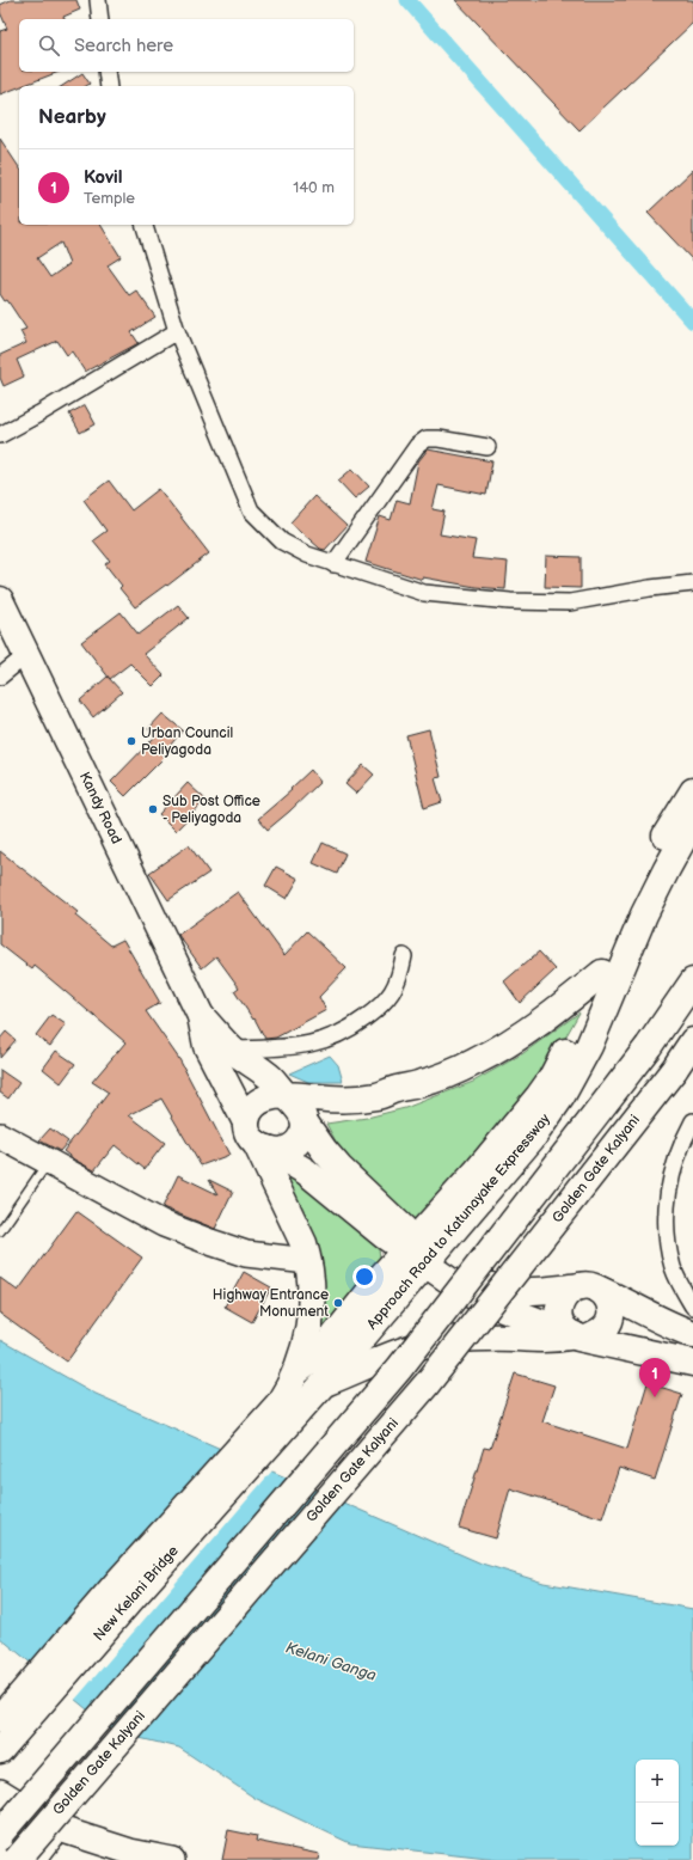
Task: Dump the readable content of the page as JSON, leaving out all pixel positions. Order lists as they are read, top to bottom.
{
  "streets": {
    "highway": [
      "Kandy Road",
      "Golden Gate Kalyani",
      "Approach Road to Katunayake Expressway",
      "New Kelani Bridge"
    ]
  },
  "crossings": [
    ["Kandy Road", "Approach Road to Katunayake Expressway"],
    ["Approach Road to Katunayake Expressway", "New Kelani Bridge"]
  ],
  "water": ["Kelani Ganga"],
  "places": ["Urban Council Peliyagoda", "Sub Post Office - Peliyagoda", "Highway Entrance Monument"],
  "page": {
    "search": "Search here",
    "heading": "Nearby",
    "list": [
      {
        "mark": "1",
        "name": "Kovil",
        "note": "Temple",
        "value": "140 m"
      }
    ],
    "pins": "1",
    "map_buttons": ["+", "−"]
  }
}
